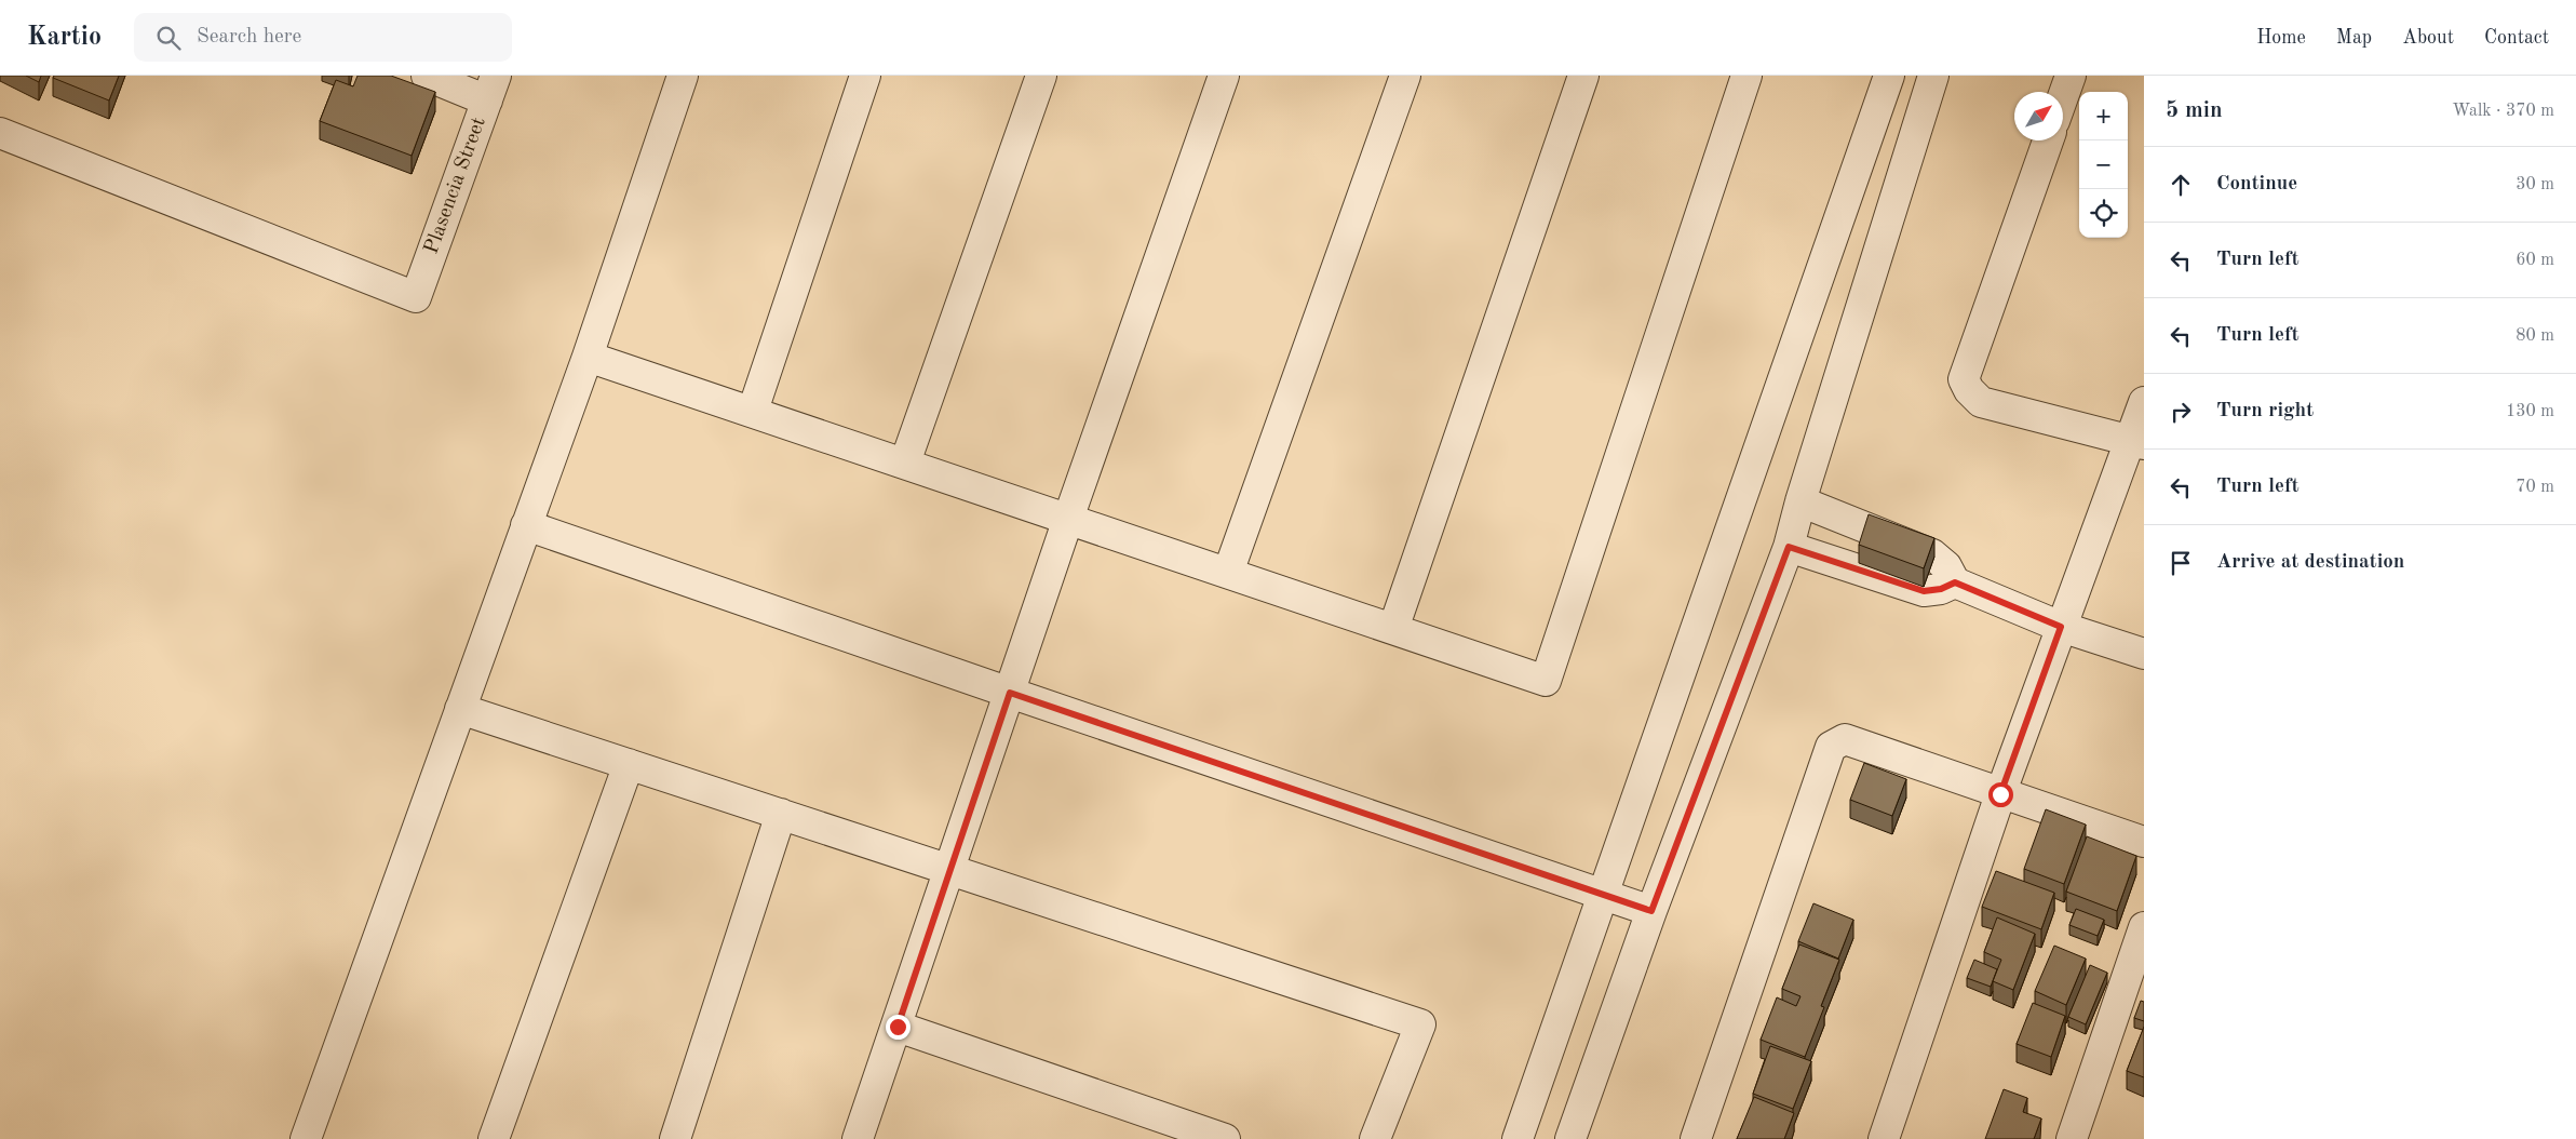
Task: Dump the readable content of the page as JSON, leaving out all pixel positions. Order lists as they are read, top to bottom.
{
  "streets": {
    "street": ["Plasencia Street"]
  },
  "north": "top right",
  "page": {
    "header": "Kartio",
    "search": "Search here",
    "nav": [
      "Home",
      "Map",
      "About",
      "Contact"
    ],
    "heading": ["5 min", "Walk · 370 m"],
    "map_buttons": ["+", "−"],
    "list": [
      ["Continue", "30 m"],
      ["Turn left", "60 m"],
      ["Turn left", "80 m"],
      ["Turn right", "130 m"],
      ["Turn left", "70 m"],
      "Arrive at destination"
    ]
  }
}
